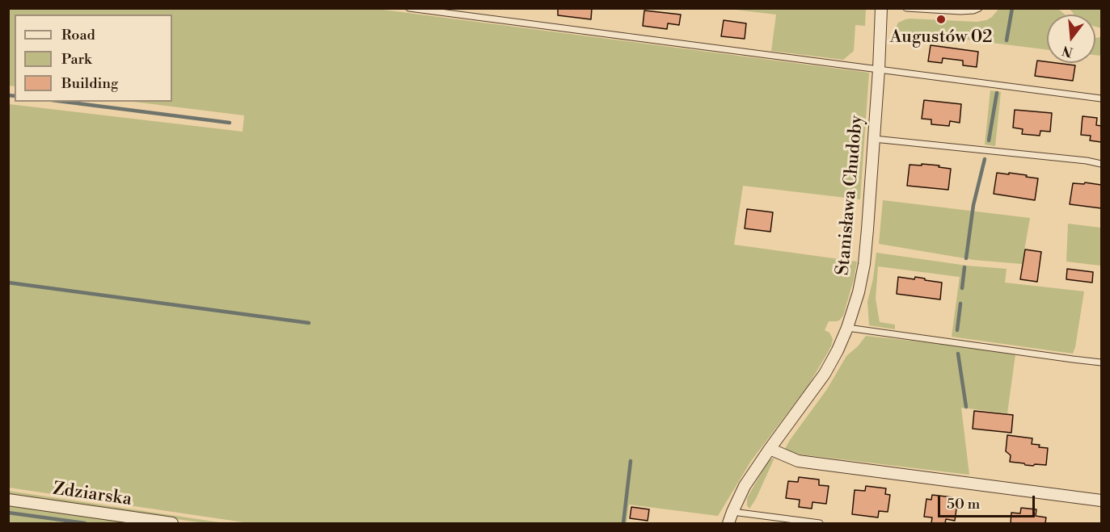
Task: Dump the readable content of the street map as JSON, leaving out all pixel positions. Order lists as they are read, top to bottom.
{
  "streets": {
    "street": ["Stanisława Chudoby", "Zdziarska"]
  },
  "places": ["Augustów 02"],
  "legend": ["Road", "Park", "Building"],
  "scale_bar": "50 m",
  "north": "bottom"
}
